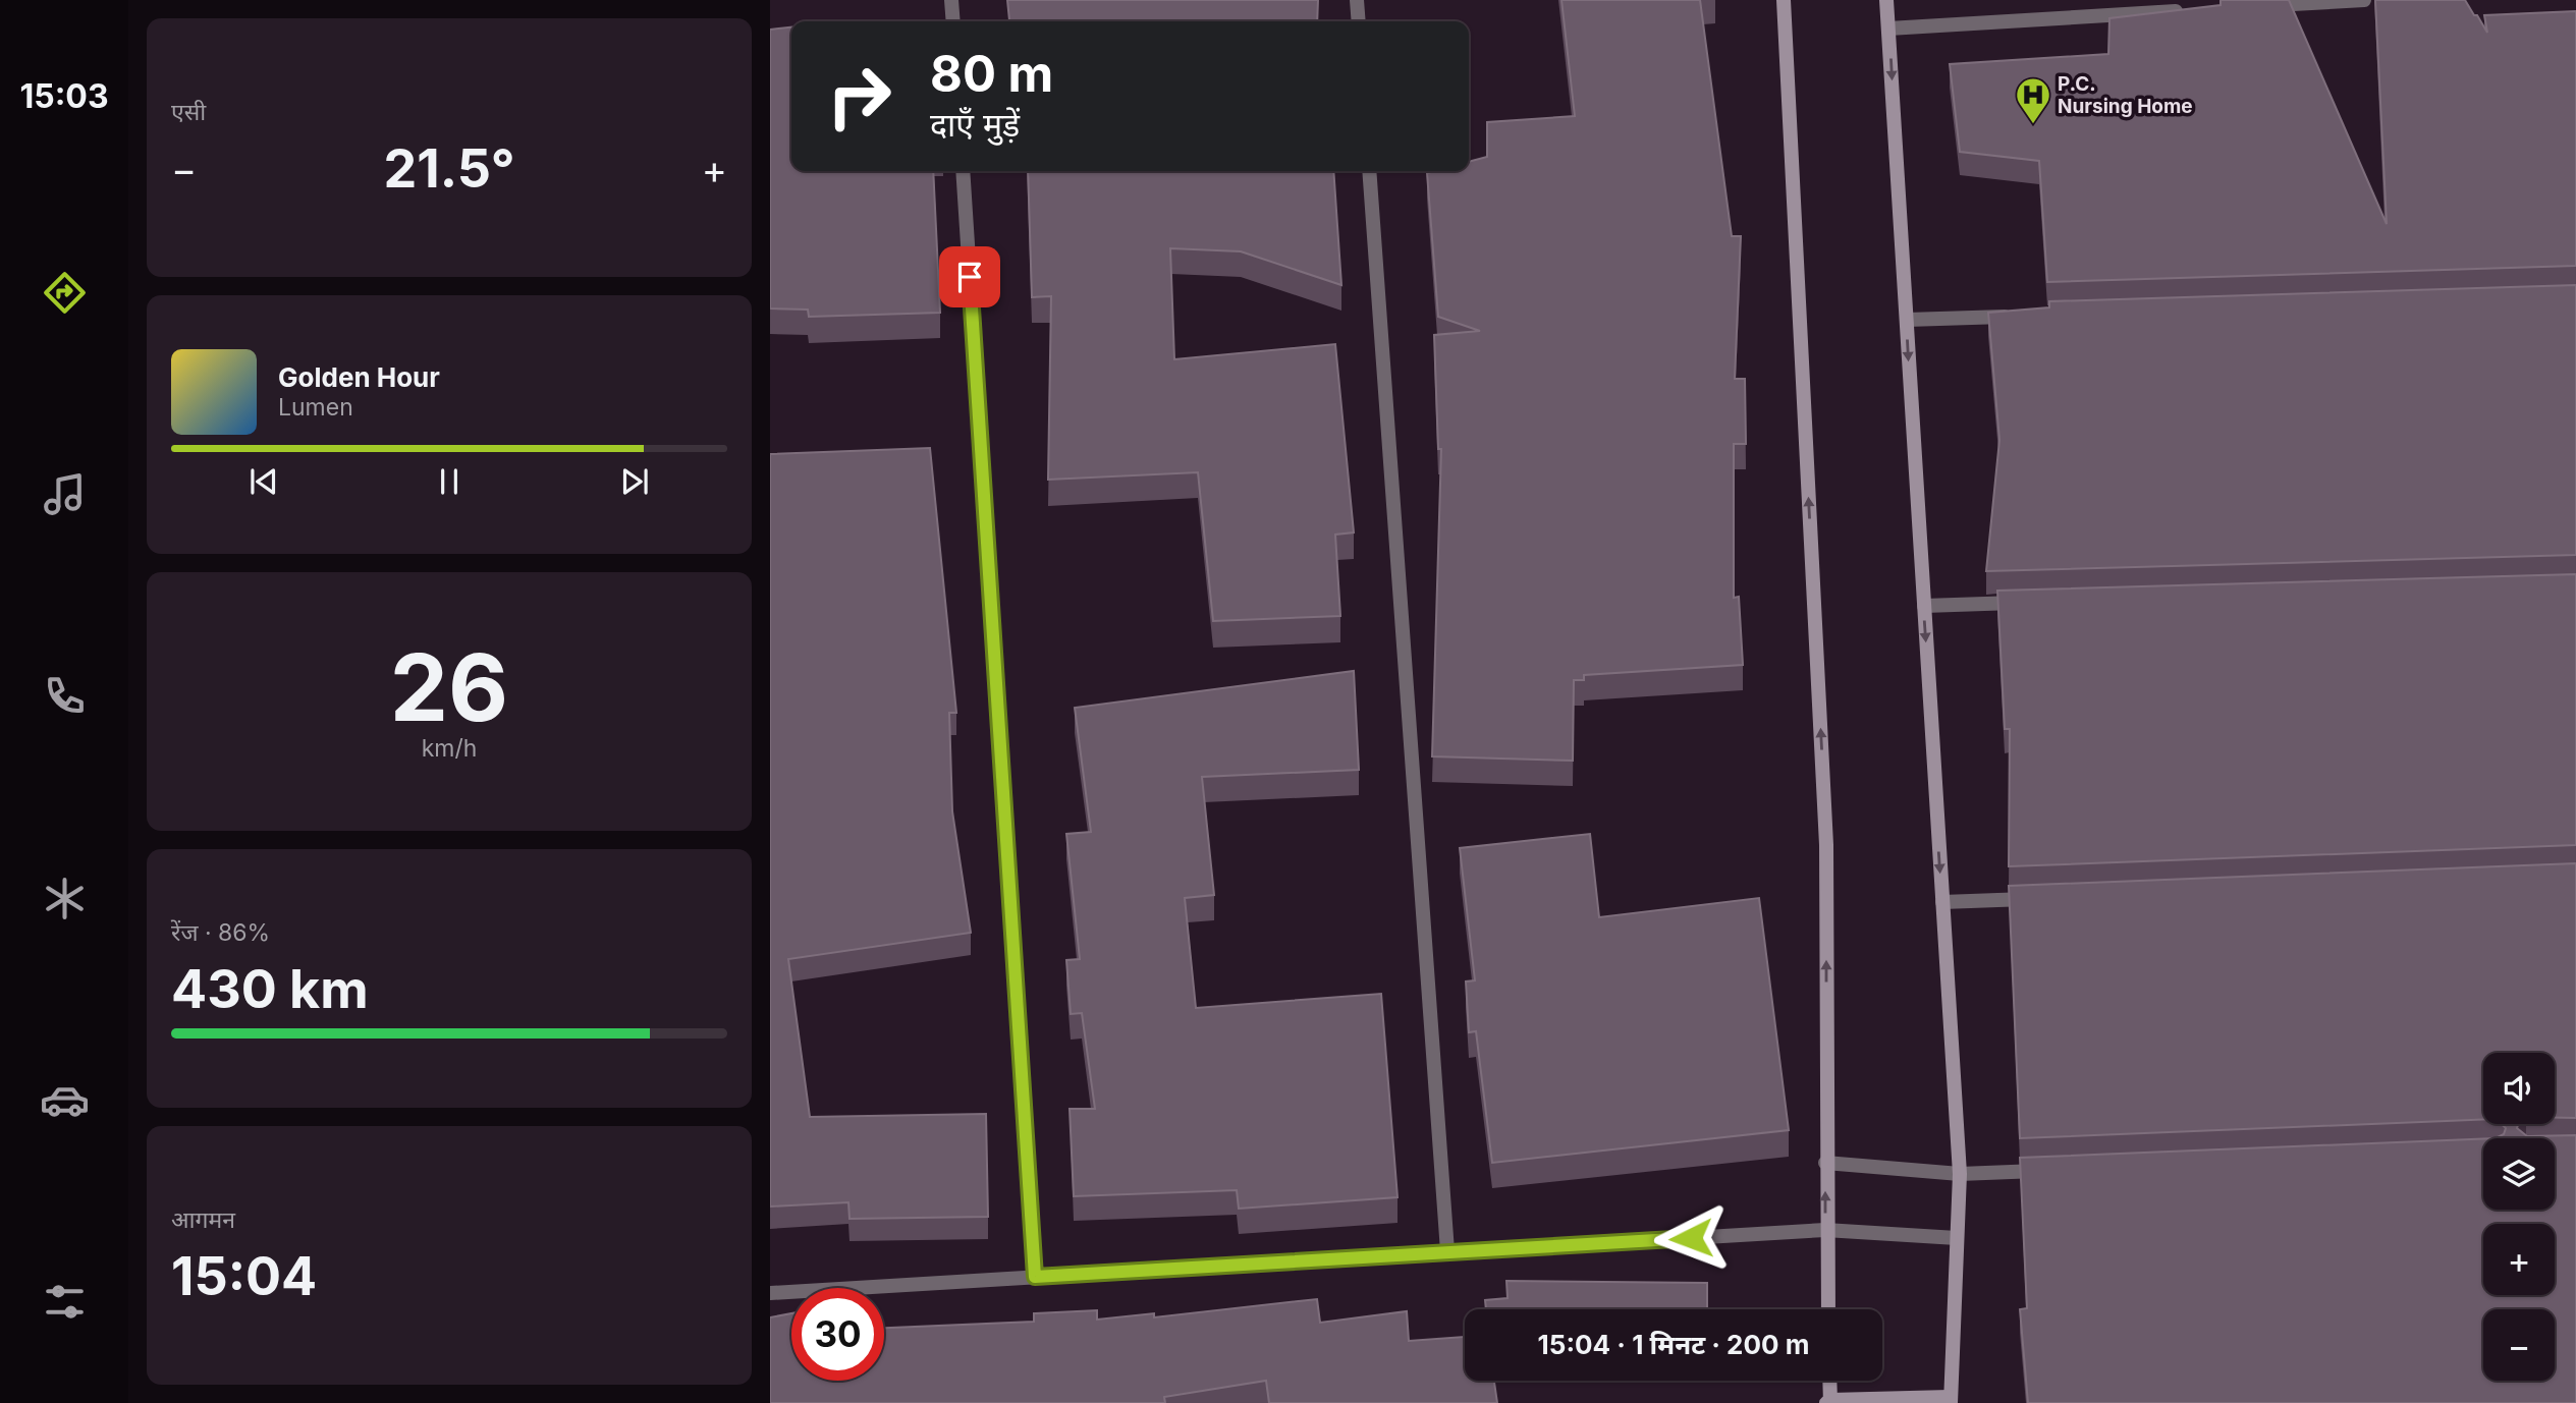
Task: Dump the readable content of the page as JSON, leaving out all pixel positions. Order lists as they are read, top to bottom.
{
  "places": {
    "hospital": ["P.C. Nursing Home"]
  },
  "page": {
    "tabs": "15:03",
    "tile": [
      "एसी",
      ["26", "km/h"],
      ["रेंज · 86%", "430 km"],
      ["आगमन", "15:04"]
    ],
    "turn": ["80 m", "दाएँ मुड़ें"],
    "heat": ["−", "21.5°", "+"],
    "song": ["Golden Hour", "Lumen"],
    "map_buttons": ["+", "−"],
    "limit": "30",
    "trip": "15:04 · 1 मिनट · 200 m"
  }
}
